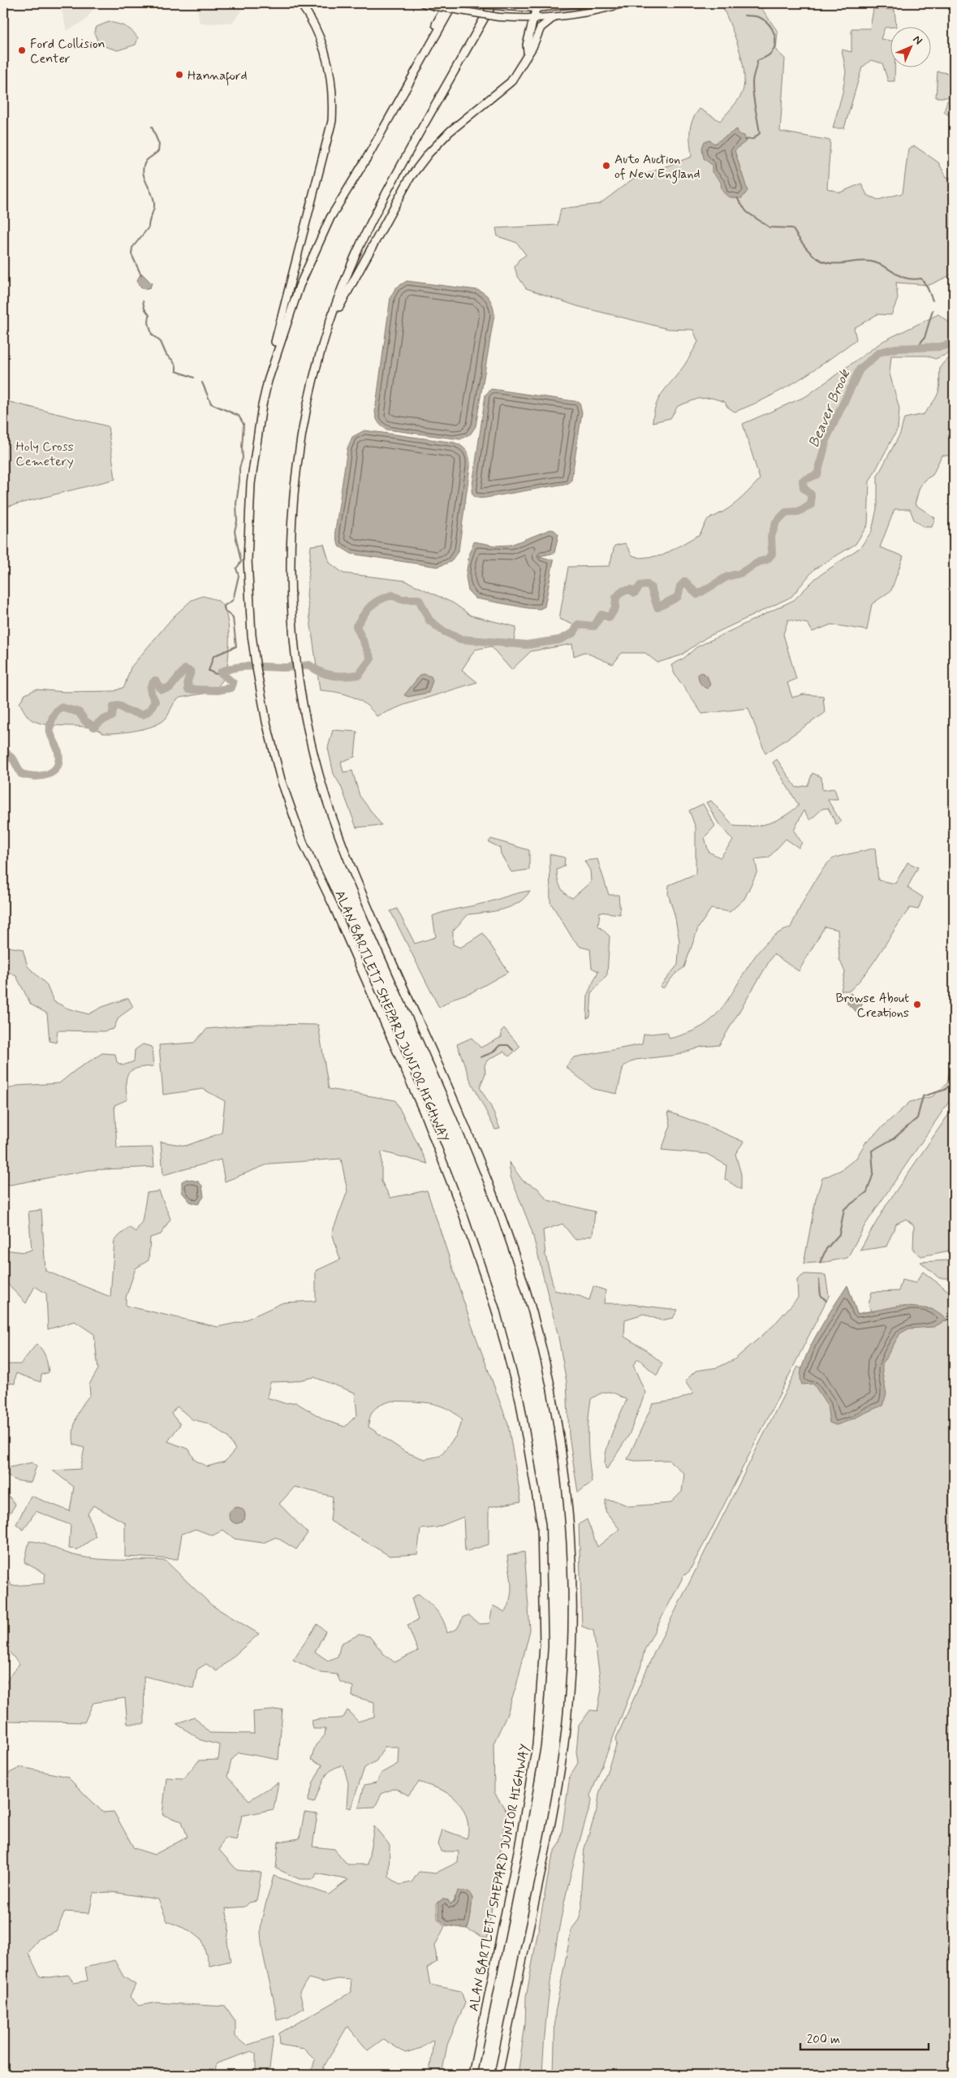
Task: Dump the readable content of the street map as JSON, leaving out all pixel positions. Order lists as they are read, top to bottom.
{
  "streets": {
    "highway": ["ALAN BARTLETT SHEPARD JUNIOR HIGHWAY"]
  },
  "water": ["Beaver Brook"],
  "parks": ["Holy Cross Cemetery"],
  "places": [
    "Ford Collision Center",
    "Hannaford",
    "Auto Auction of New England",
    "Browse About Creations"
  ],
  "scale_bar": "200 m",
  "north": "top right"
}
